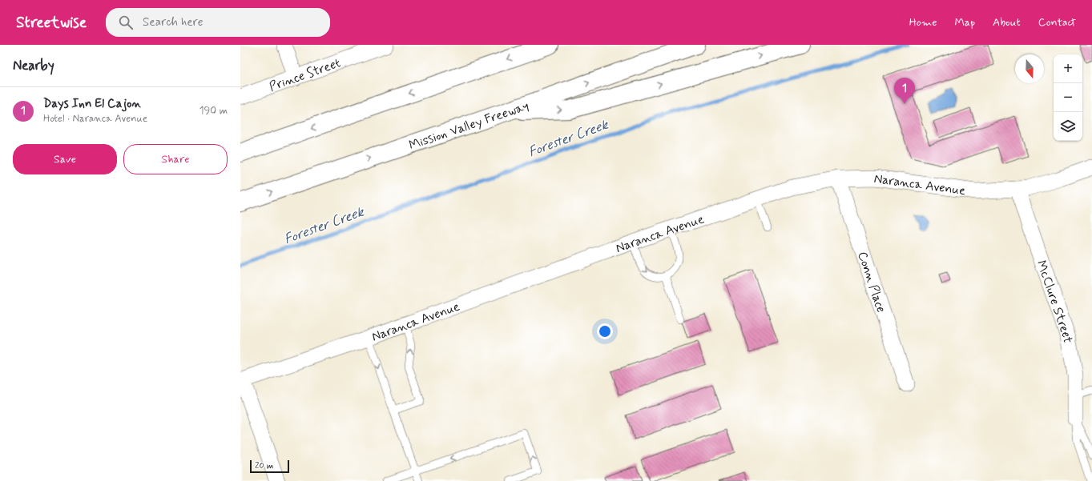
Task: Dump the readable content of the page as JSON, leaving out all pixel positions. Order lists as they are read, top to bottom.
{
  "streets": {
    "highway": ["Mission Valley Freeway"],
    "street": [
      "Prince Street",
      "Naranca Avenue",
      "Conn Place",
      "McClure Street"
    ]
  },
  "crossings": [
    ["Naranca Avenue", "Conn Place"],
    ["Naranca Avenue", "McClure Street"]
  ],
  "water": ["Forester Creek"],
  "scale_bar": "20 m",
  "north": "bottom",
  "page": {
    "header": "Streetwise",
    "search": "Search here",
    "nav": [
      "Home",
      "Map",
      "About",
      "Contact"
    ],
    "heading": "Nearby",
    "map_buttons": ["+", "−"],
    "pins": "1",
    "list": [
      {
        "mark": "1",
        "name": "Days Inn El Cajon",
        "note": "Hotel · Naranca Avenue",
        "value": "190 m"
      }
    ],
    "buttons": ["Save", "Share"],
    "scale": "20 m"
  }
}
